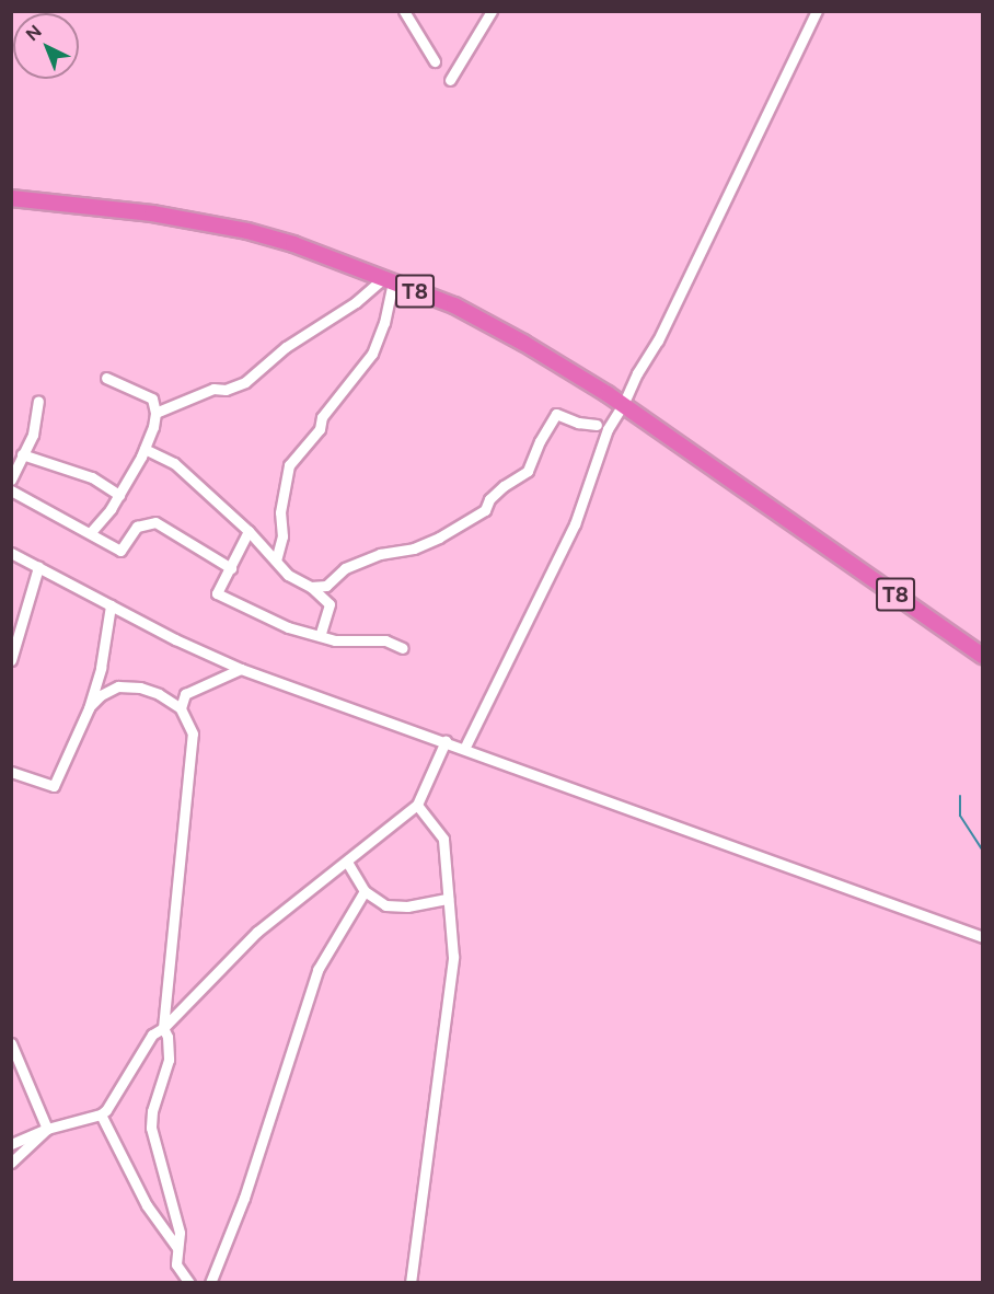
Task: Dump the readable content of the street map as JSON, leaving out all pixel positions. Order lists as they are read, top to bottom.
{
  "streets": {
    "highway": ["T8"]
  },
  "north": "top left"
}
